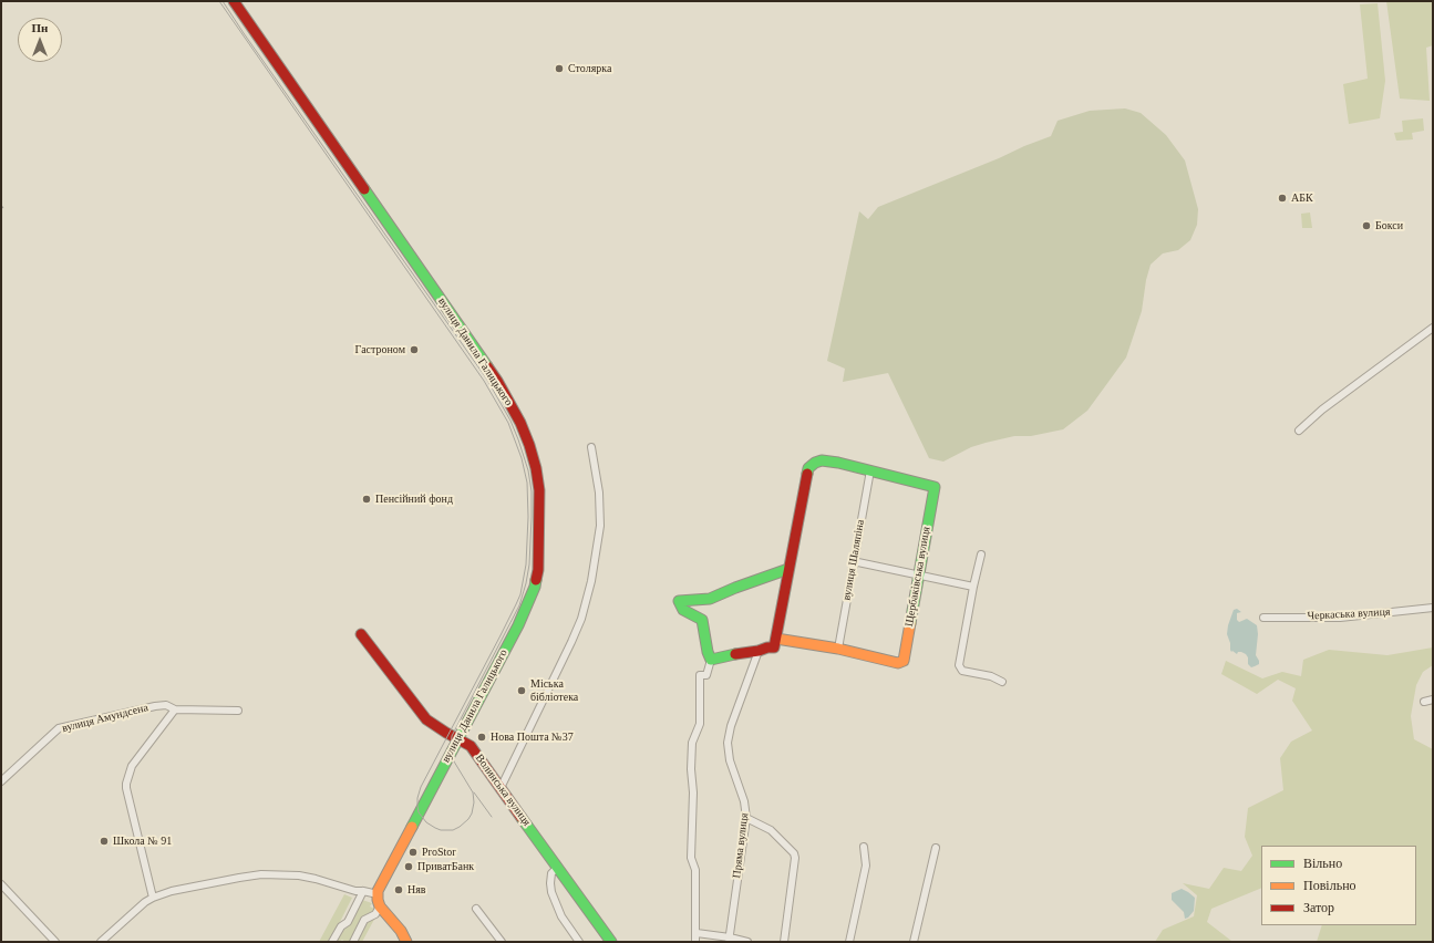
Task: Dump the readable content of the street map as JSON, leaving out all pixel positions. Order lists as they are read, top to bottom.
{
  "streets": {
    "street": [
      "вулиця Данила Галицького",
      "вулиця Шаляпіна",
      "Щербаківська вулиця",
      "Черкаська вулиця",
      "вулиця Амундсена",
      "Волинська вулиця",
      "Пряма вулиця"
    ]
  },
  "crossings": [
    ["вулиця Данила Галицького", "Волинська вулиця"],
    ["вулиця Шаляпіна", "Щербаківська вулиця"]
  ],
  "places": [
    "Столярка",
    "АБК",
    "Бокси",
    "Гастроном",
    "Пенсійний фонд",
    "Міська бібліотека",
    "Нова Пошта №37",
    "Школа № 91",
    "ProStor",
    "ПриватБанк",
    "Няв"
  ],
  "legend": ["Вільно", "Повільно", "Затор"],
  "north": "top"
}
